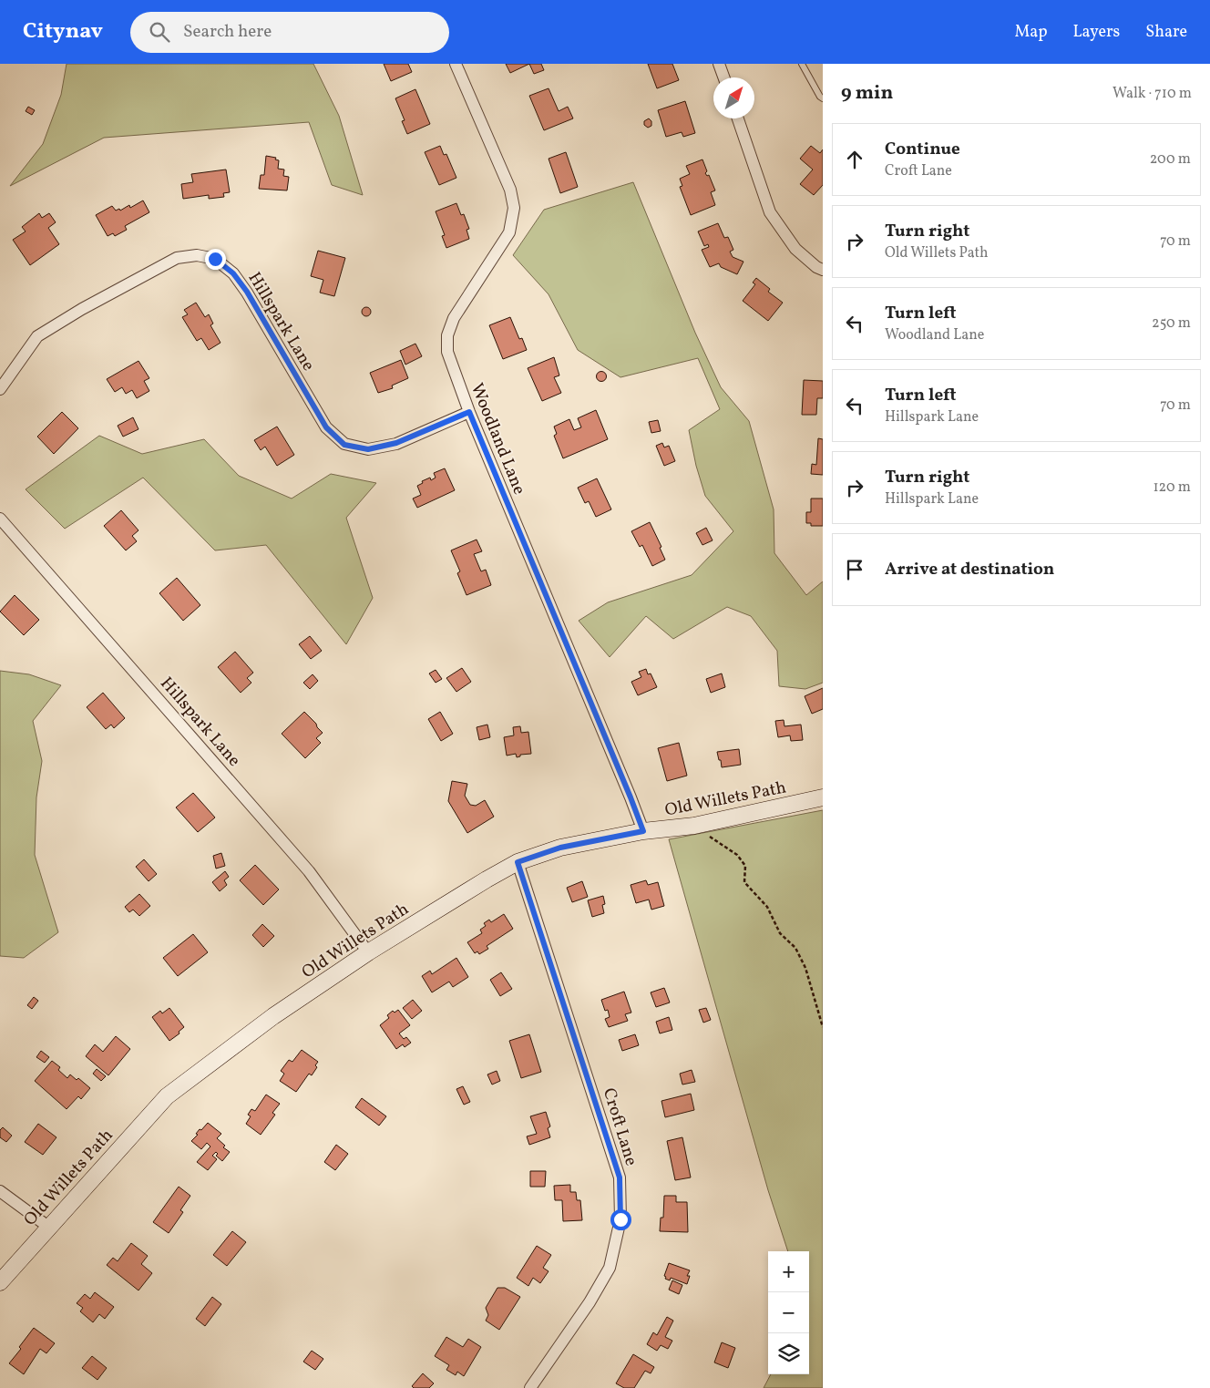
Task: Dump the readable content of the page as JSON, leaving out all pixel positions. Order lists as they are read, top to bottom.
{
  "streets": {
    "main road": ["Old Willets Path"],
    "street": ["Hillspark Lane", "Woodland Lane", "Croft Lane"]
  },
  "crossings": [
    ["Hillspark Lane", "Woodland Lane"],
    ["Hillspark Lane", "Old Willets Path"],
    ["Woodland Lane", "Old Willets Path"],
    ["Old Willets Path", "Croft Lane"]
  ],
  "north": "top right",
  "page": {
    "header": "Citynav",
    "search": "Search here",
    "nav": ["Map", "Layers", "Share"],
    "heading": ["9 min", "Walk · 710 m"],
    "list": [
      ["Continue", "Croft Lane", "200 m"],
      ["Turn right", "Old Willets Path", "70 m"],
      ["Turn left", "Woodland Lane", "250 m"],
      ["Turn left", "Hillspark Lane", "70 m"],
      ["Turn right", "Hillspark Lane", "120 m"],
      "Arrive at destination"
    ],
    "map_buttons": ["+", "−"]
  }
}
